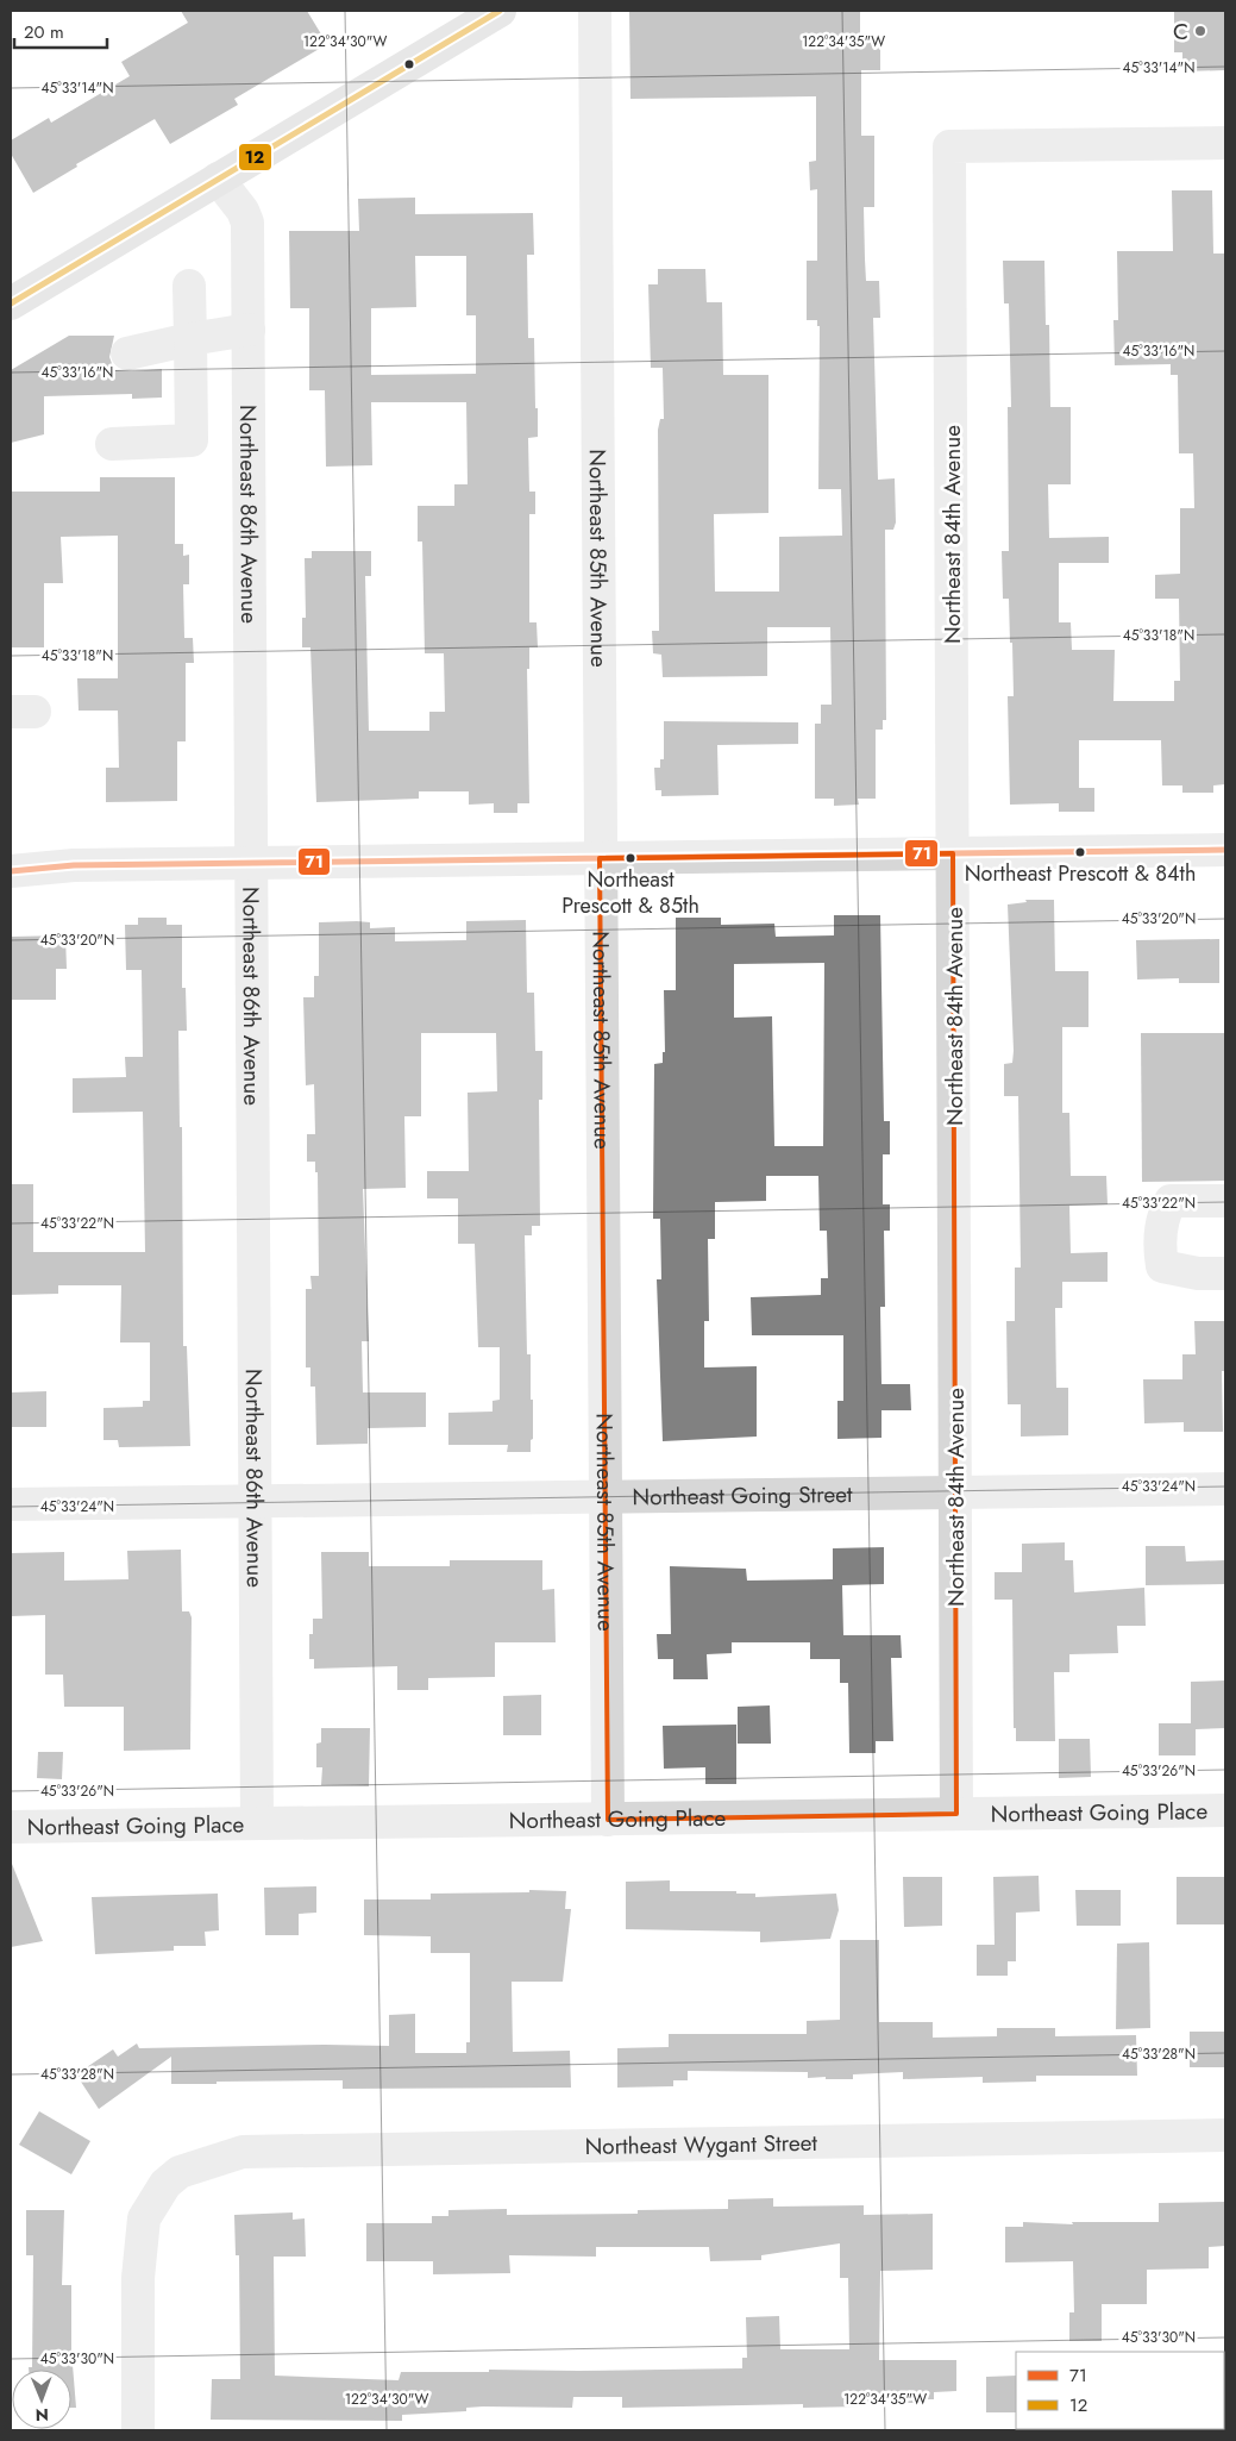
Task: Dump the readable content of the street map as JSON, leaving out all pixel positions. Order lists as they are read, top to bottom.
{
  "streets": {
    "street": [
      "Northeast 86th Avenue",
      "Northeast 84th Avenue",
      "Northeast 85th Avenue",
      "Northeast Going Street",
      "Northeast Going Place",
      "Northeast Wygant Street"
    ]
  },
  "crossings": [
    ["Northeast 86th Avenue", "Northeast Going Street"],
    ["Northeast 86th Avenue", "Northeast Going Place"],
    ["Northeast 84th Avenue", "Northeast Going Street"],
    ["Northeast 84th Avenue", "Northeast Going Place"],
    ["Northeast 85th Avenue", "Northeast Going Street"],
    ["Northeast 85th Avenue", "Northeast Going Place"]
  ],
  "places": ["C", "Northeast Prescott & 84th", "Northeast Prescott & 85th"],
  "lines": ["transit line 12", "transit line 71"],
  "legend": ["71", "12"],
  "scale_bar": "20 m",
  "north": "bottom",
  "coordinates": [
    "122°34'30\"W",
    "122°34'35\"W",
    "45°33'14\"N",
    "45°33'16\"N",
    "45°33'18\"N",
    "45°33'20\"N",
    "45°33'22\"N",
    "45°33'24\"N",
    "45°33'26\"N",
    "45°33'28\"N",
    "45°33'30\"N"
  ]
}
